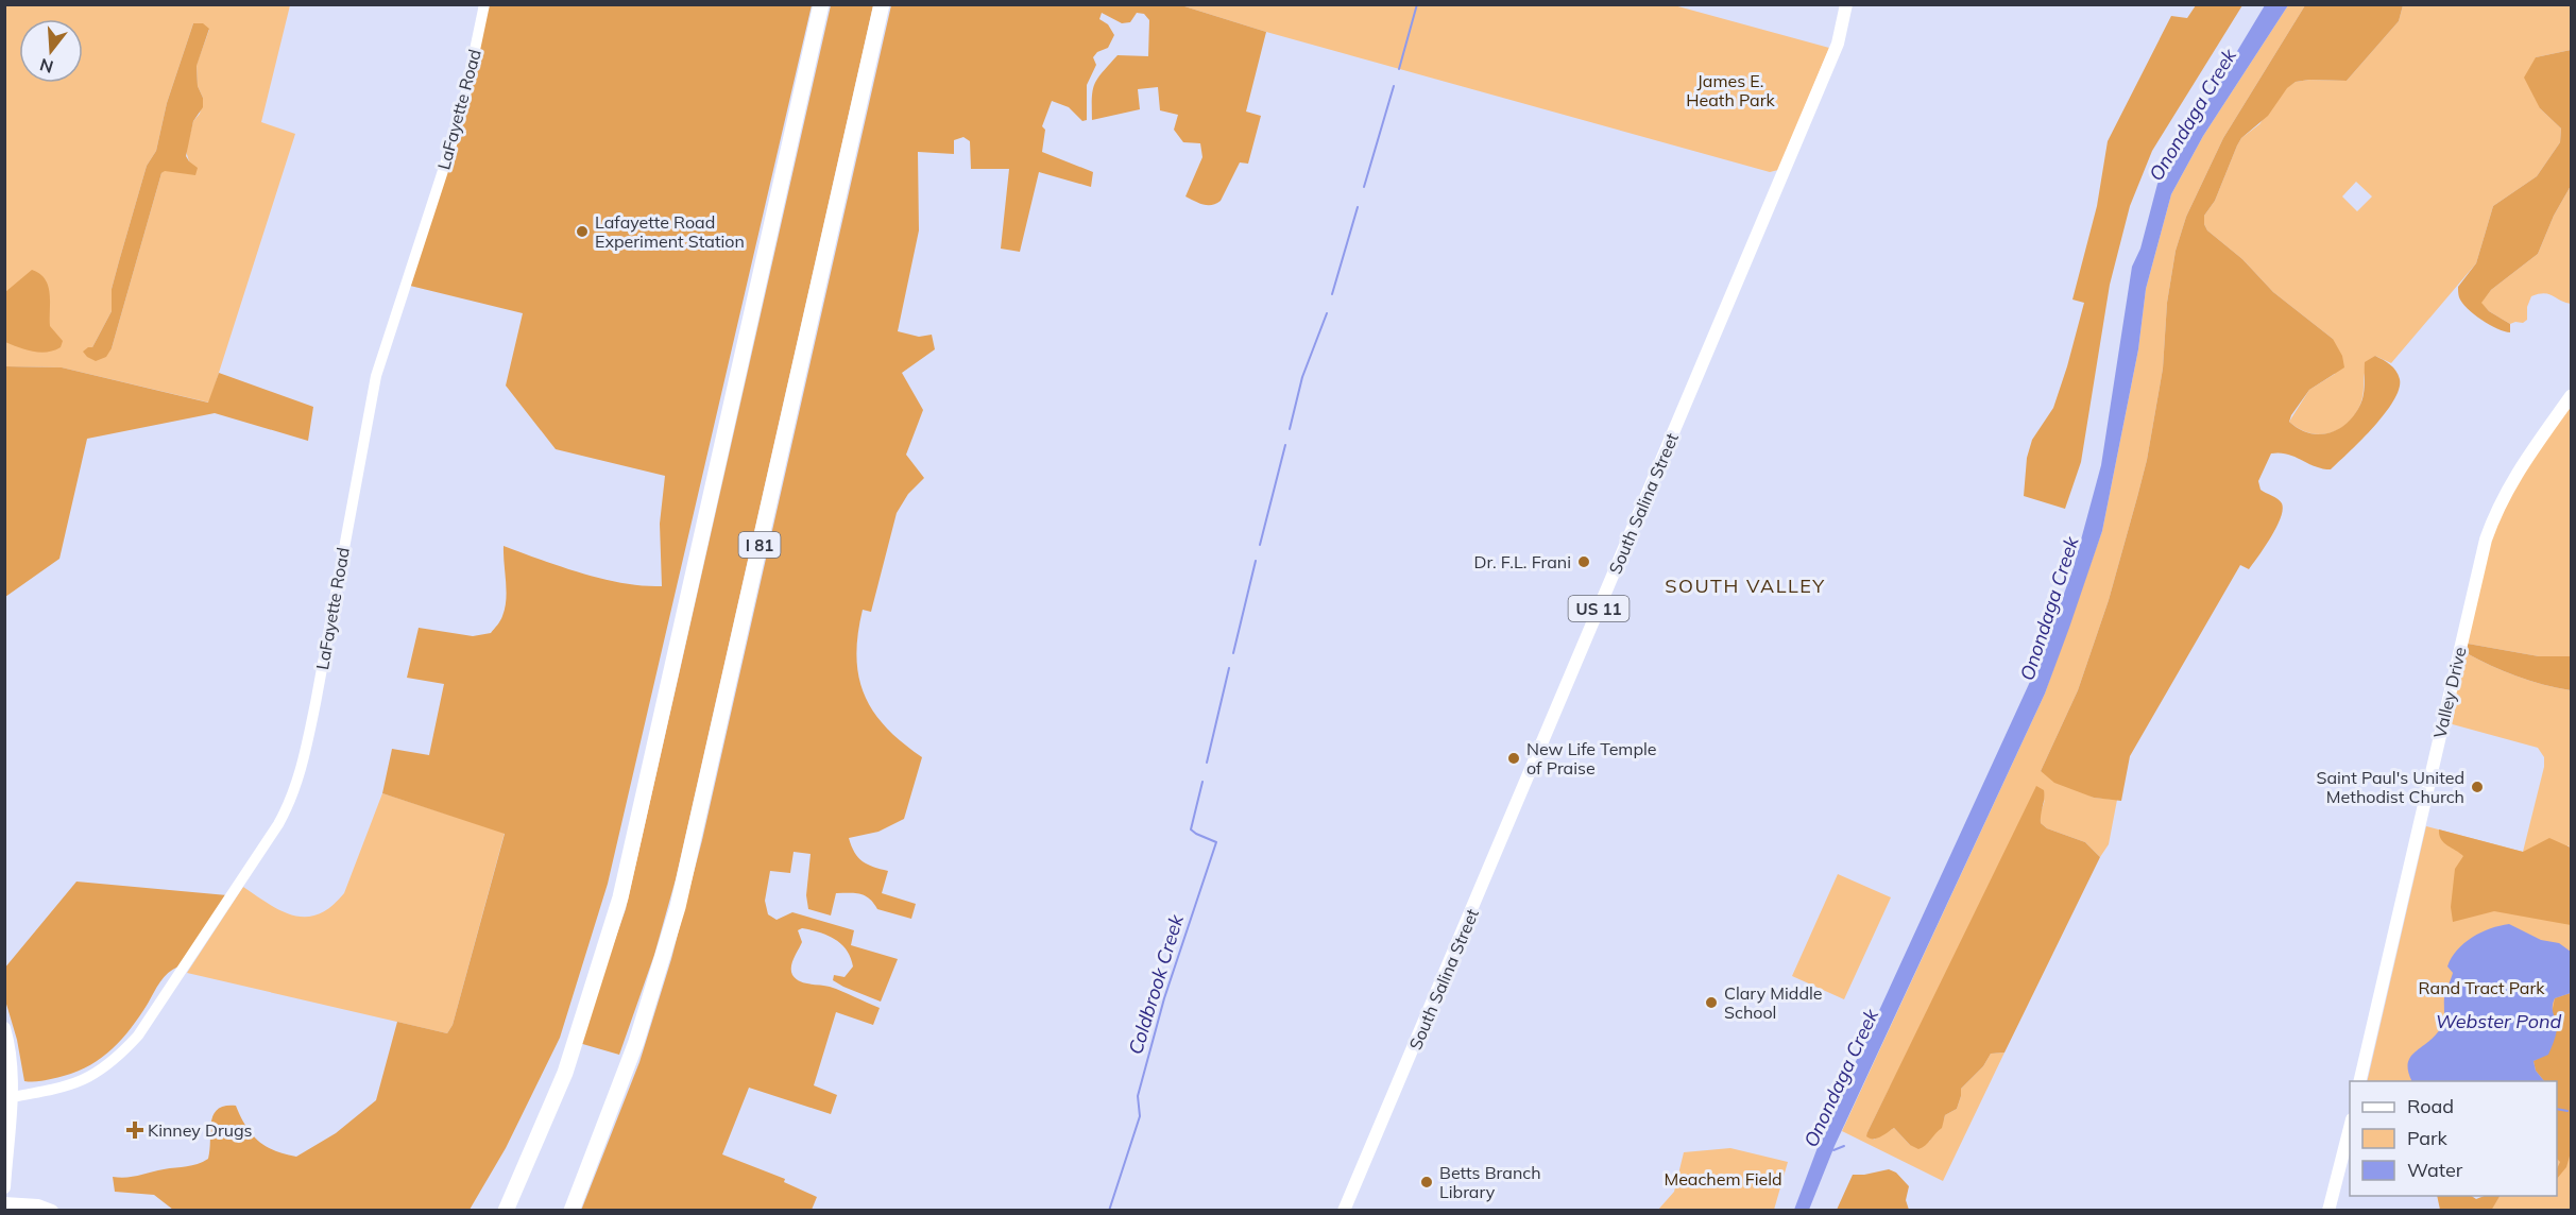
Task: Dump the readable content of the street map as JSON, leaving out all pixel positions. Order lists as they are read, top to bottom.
{
  "streets": {
    "highway": ["I 81"],
    "main road": ["South Salina Street", "US 11", "Valley Drive"],
    "street": ["LaFayette Road"]
  },
  "districts": ["SOUTH VALLEY"],
  "water": ["Onondaga Creek", "Coldbrook Creek", "Webster Pond"],
  "parks": ["James E. Heath Park", "Rand Tract Park", "Meachem Field"],
  "places": {
    "other": [
      "Lafayette Road Experiment Station",
      "Dr. F.L. Frani",
      "New Life Temple of Praise",
      "Saint Paul's United Methodist Church",
      "Clary Middle School",
      "Betts Branch Library"
    ],
    "health": ["Kinney Drugs"]
  },
  "legend": ["Road", "Park", "Water"],
  "north": "bottom"
}
